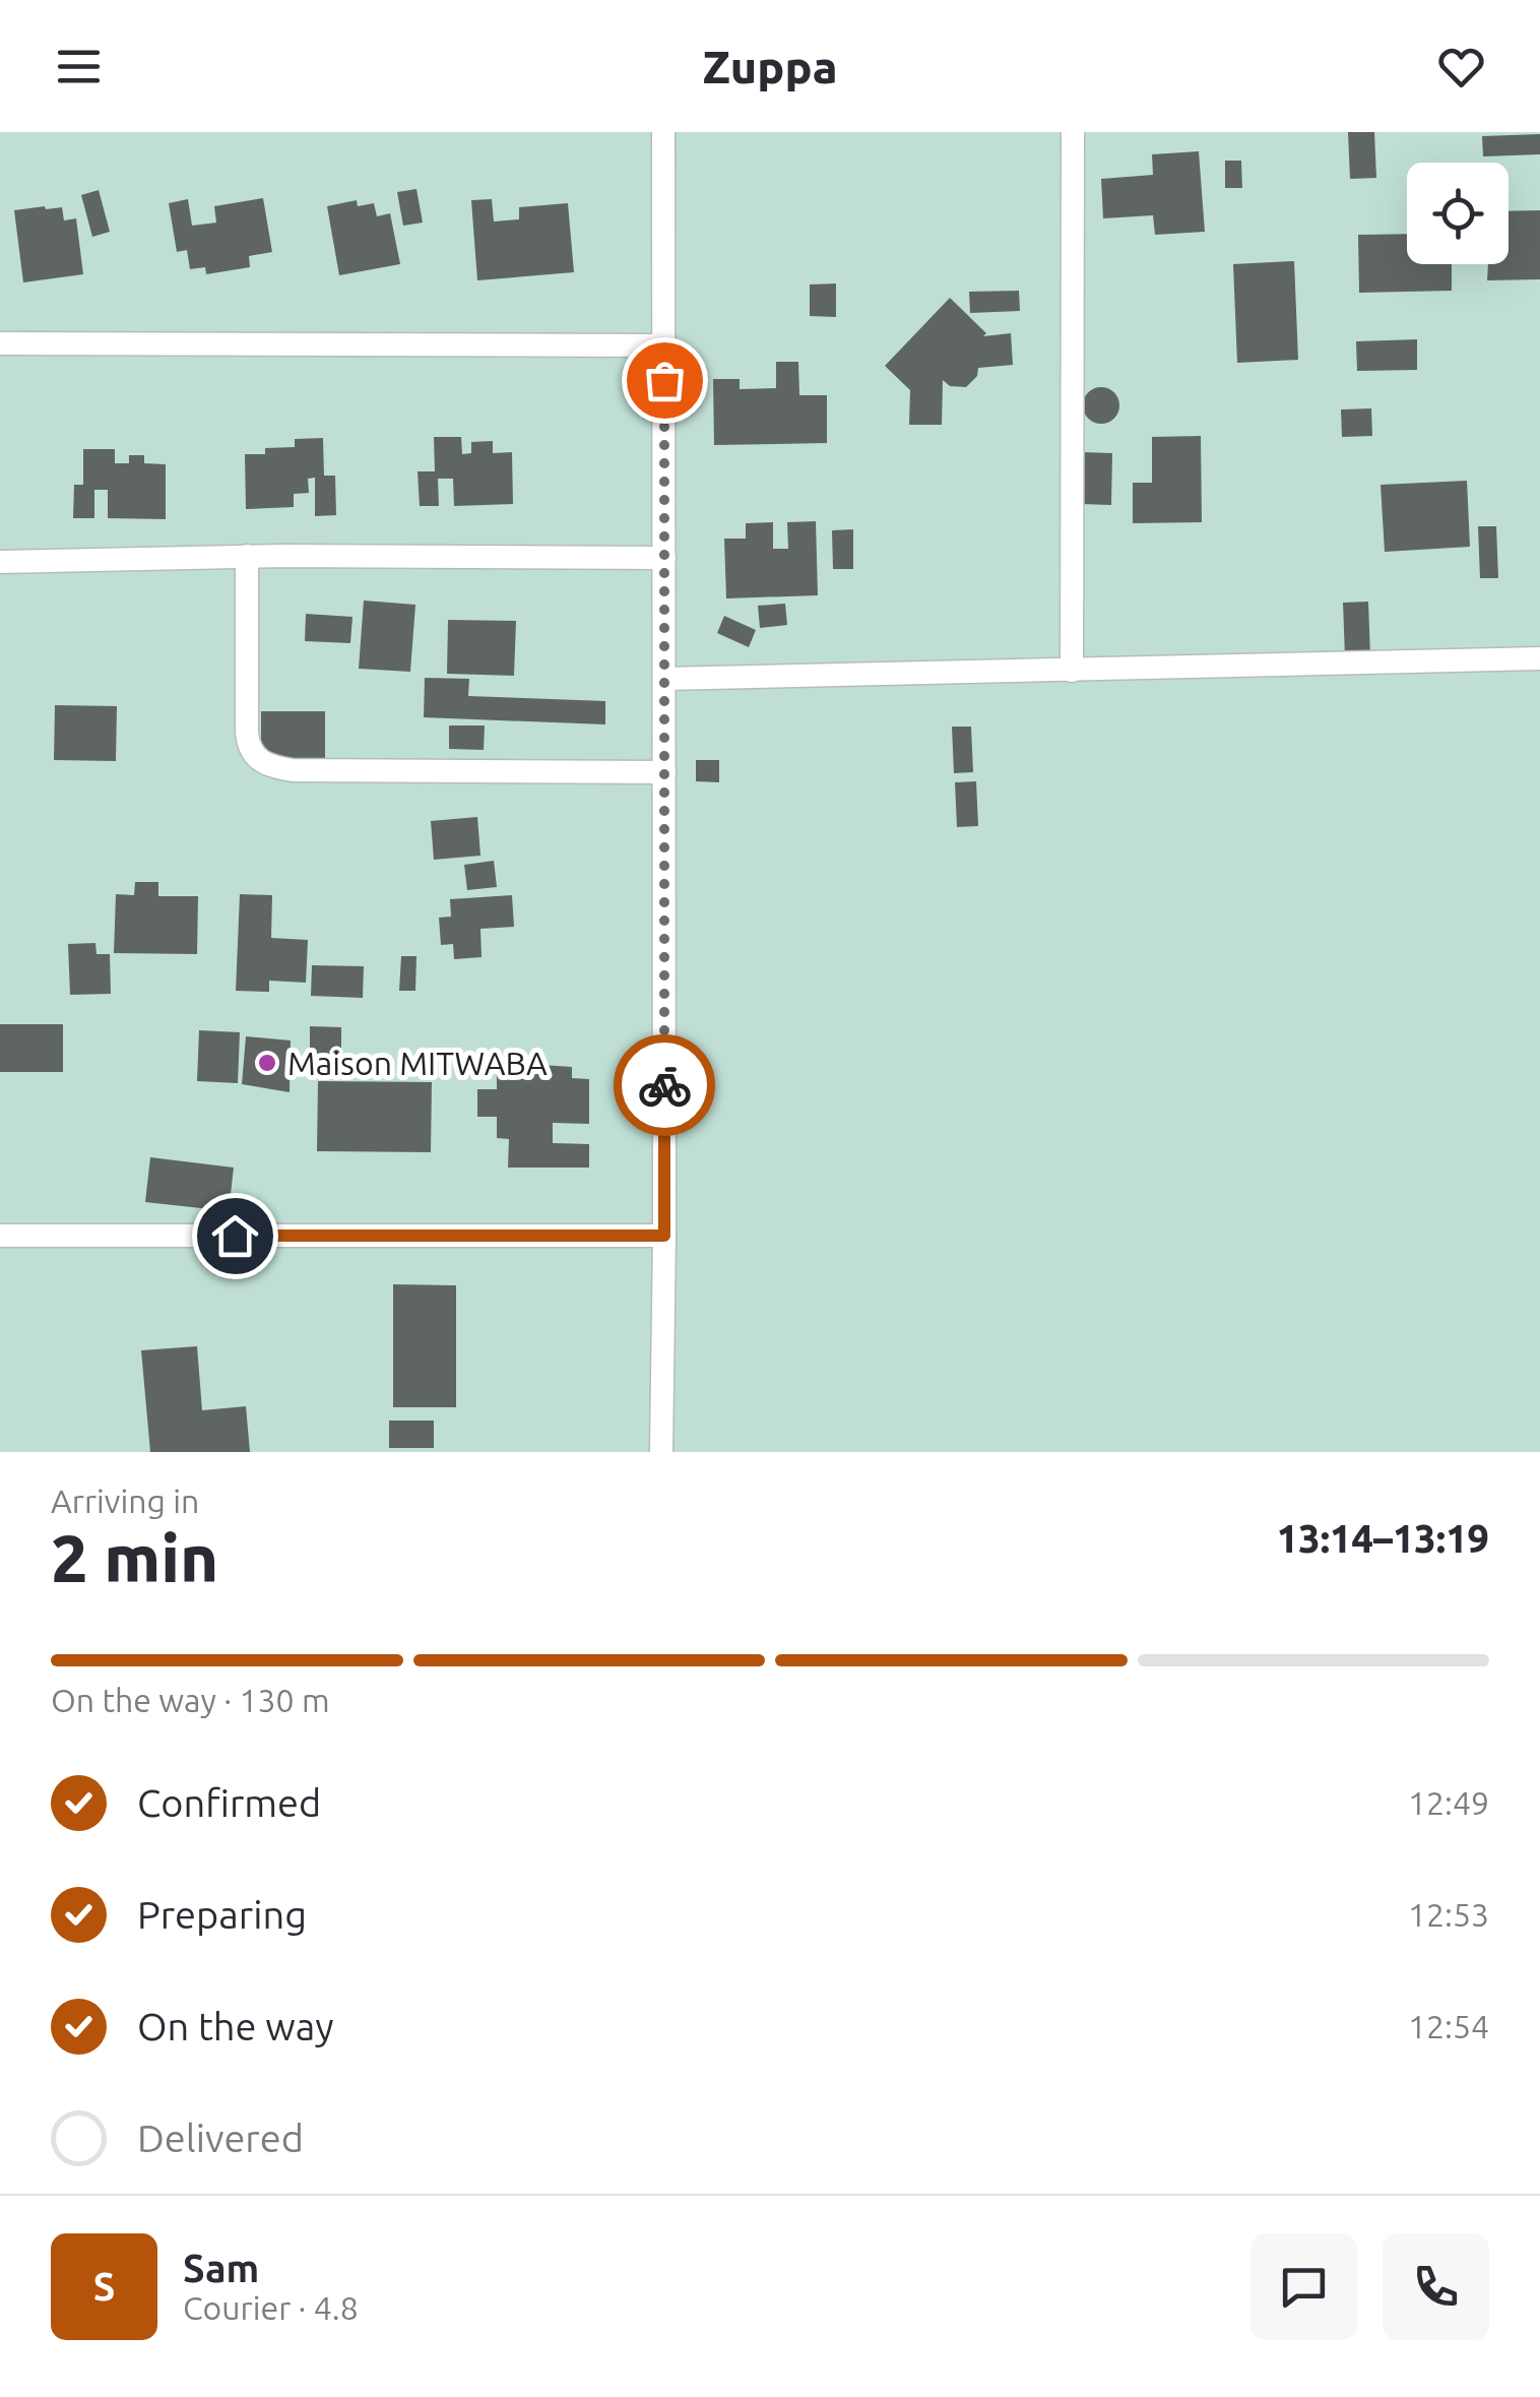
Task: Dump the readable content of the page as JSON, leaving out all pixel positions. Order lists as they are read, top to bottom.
{
  "places": ["Maison MITWABA"],
  "page": {
    "header": "Zuppa",
    "heading": ["2 min", "Arriving in", "13:14–13:19"],
    "panel": ["Sam", "Courier · 4.8"],
    "bar": "On the way · 130 m",
    "list": [
      ["Confirmed", "12:49"],
      ["Preparing", "12:53"],
      ["On the way", "12:54"],
      "Delivered"
    ],
    "round": "S"
  }
}
